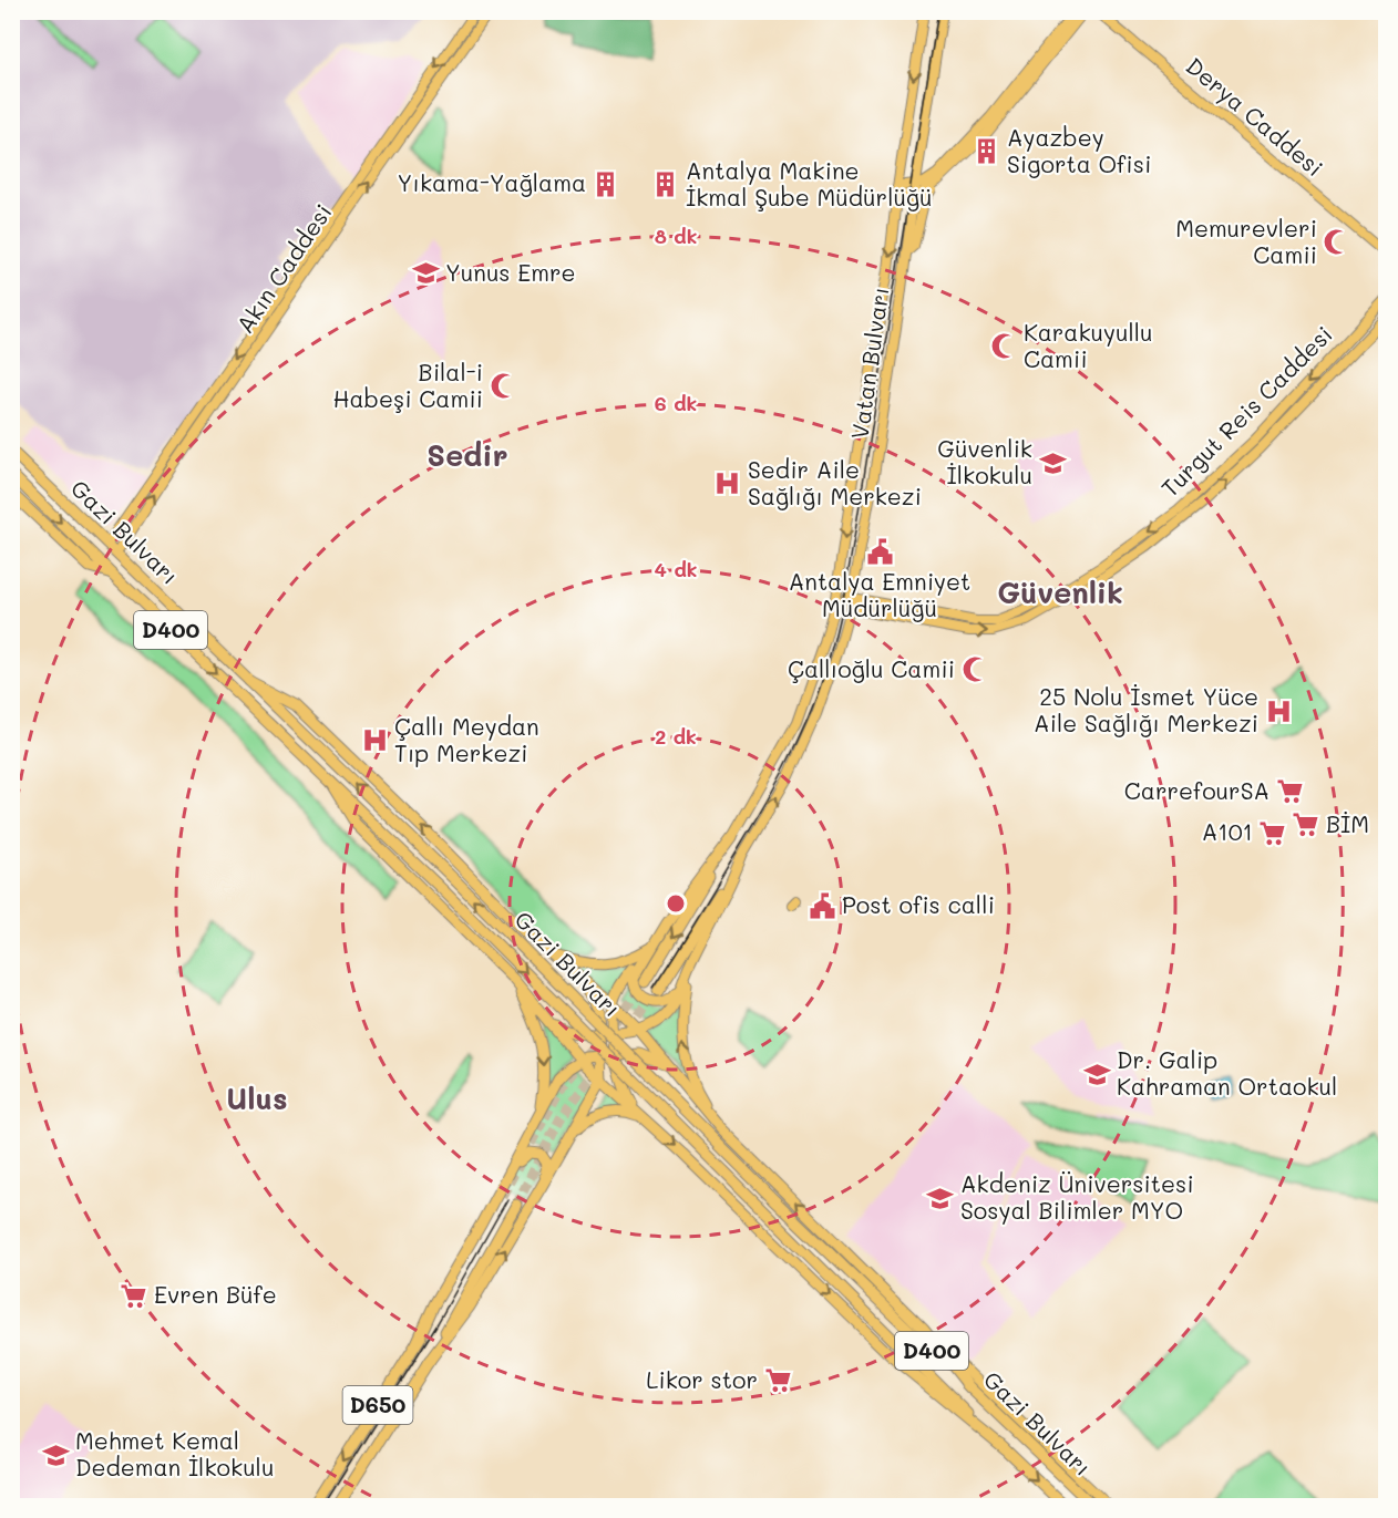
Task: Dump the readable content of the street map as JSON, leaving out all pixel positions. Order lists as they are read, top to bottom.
{
  "streets": {
    "highway": ["Gazi Bulvarı", "D400", "D650"],
    "main road": [
      "Derya Caddesi",
      "Akın Caddesi",
      "Vatan Bulvarı",
      "Turgut Reis Caddesi"
    ]
  },
  "crossings": [
    ["Akın Caddesi", "Gazi Bulvarı"],
    ["Vatan Bulvarı", "Turgut Reis Caddesi"]
  ],
  "districts": ["Sedir", "Güvenlik", "Ulus"],
  "places": {
    "building": ["Ayazbey Sigorta Ofisi", "Yıkama-Yağlama", "Antalya Makine İkmal Şube Müdürlüğü"],
    "mosque": [
      "Memurevleri Camii",
      "Karakuyullu Camii",
      "Bilal-i Habeşi Camii",
      "Çallıoğlu Camii"
    ],
    "school or university": [
      "Yunus Emre",
      "Güvenlik İlkokulu",
      "Dr. Galip Kahraman Ortaokul",
      "Akdeniz Üniversitesi Sosyal Bilimler MYO",
      "Mehmet Kemal Dedeman İlkokulu"
    ],
    "hospital": ["Sedir Aile Sağlığı Merkezi", "25 Nolu İsmet Yüce Aile Sağlığı Merkezi", "Çallı Meydan Tıp Merkezi"],
    "public building": ["Antalya Emniyet Müdürlüğü", "Post ofis calli"],
    "supermarket": [
      "CarrefourSA",
      "BİM",
      "A101",
      "Evren Büfe",
      "Likor stor"
    ]
  },
  "rings": [
    "8 dk",
    "6 dk",
    "4 dk",
    "2 dk"
  ]
}
